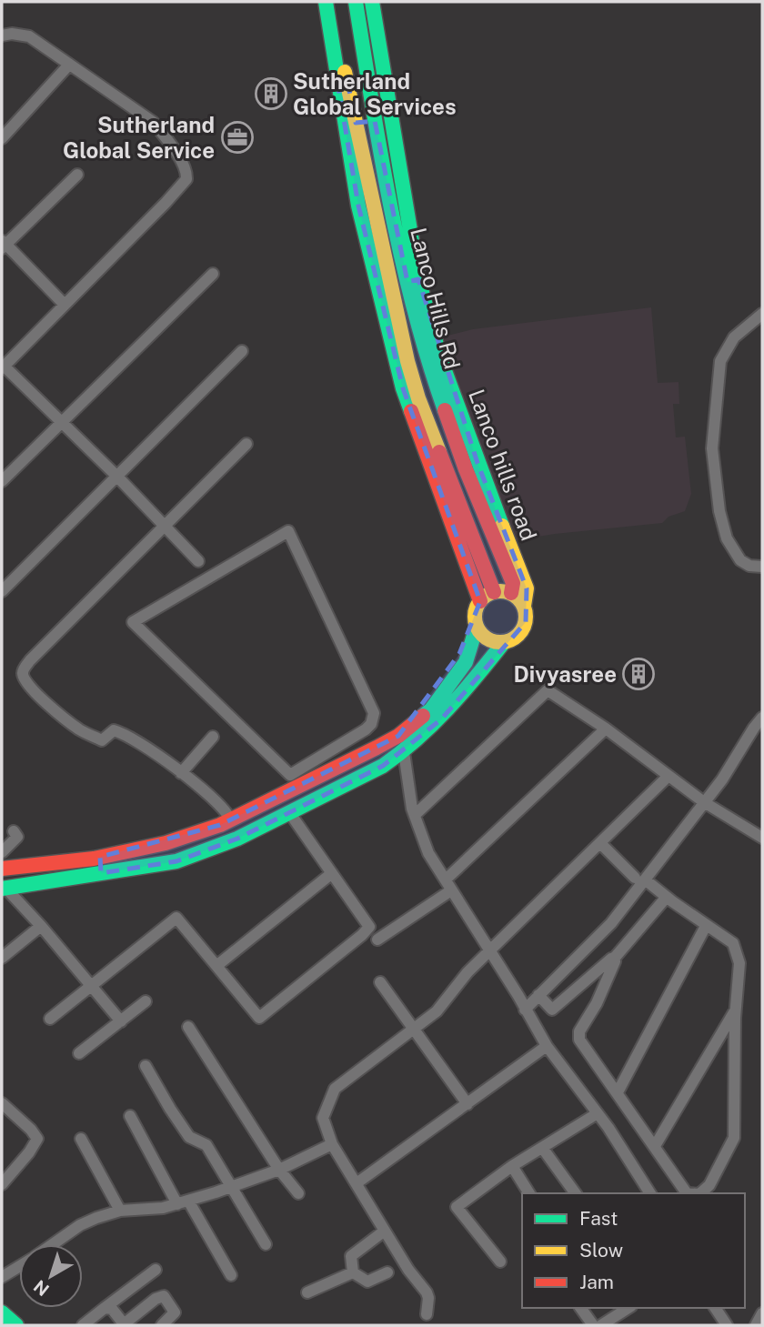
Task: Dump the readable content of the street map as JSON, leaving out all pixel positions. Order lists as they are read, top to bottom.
{
  "streets": {
    "main road": ["Lanco Hills Rd", "Lanco hills road"]
  },
  "crossings": [
    ["Lanco Hills Rd", "Lanco hills road"]
  ],
  "places": {
    "building": ["Sutherland Global Services", "Divyasree"],
    "office": ["Sutherland Global Service"]
  },
  "legend": ["Fast", "Slow", "Jam"],
  "north": "bottom left"
}
